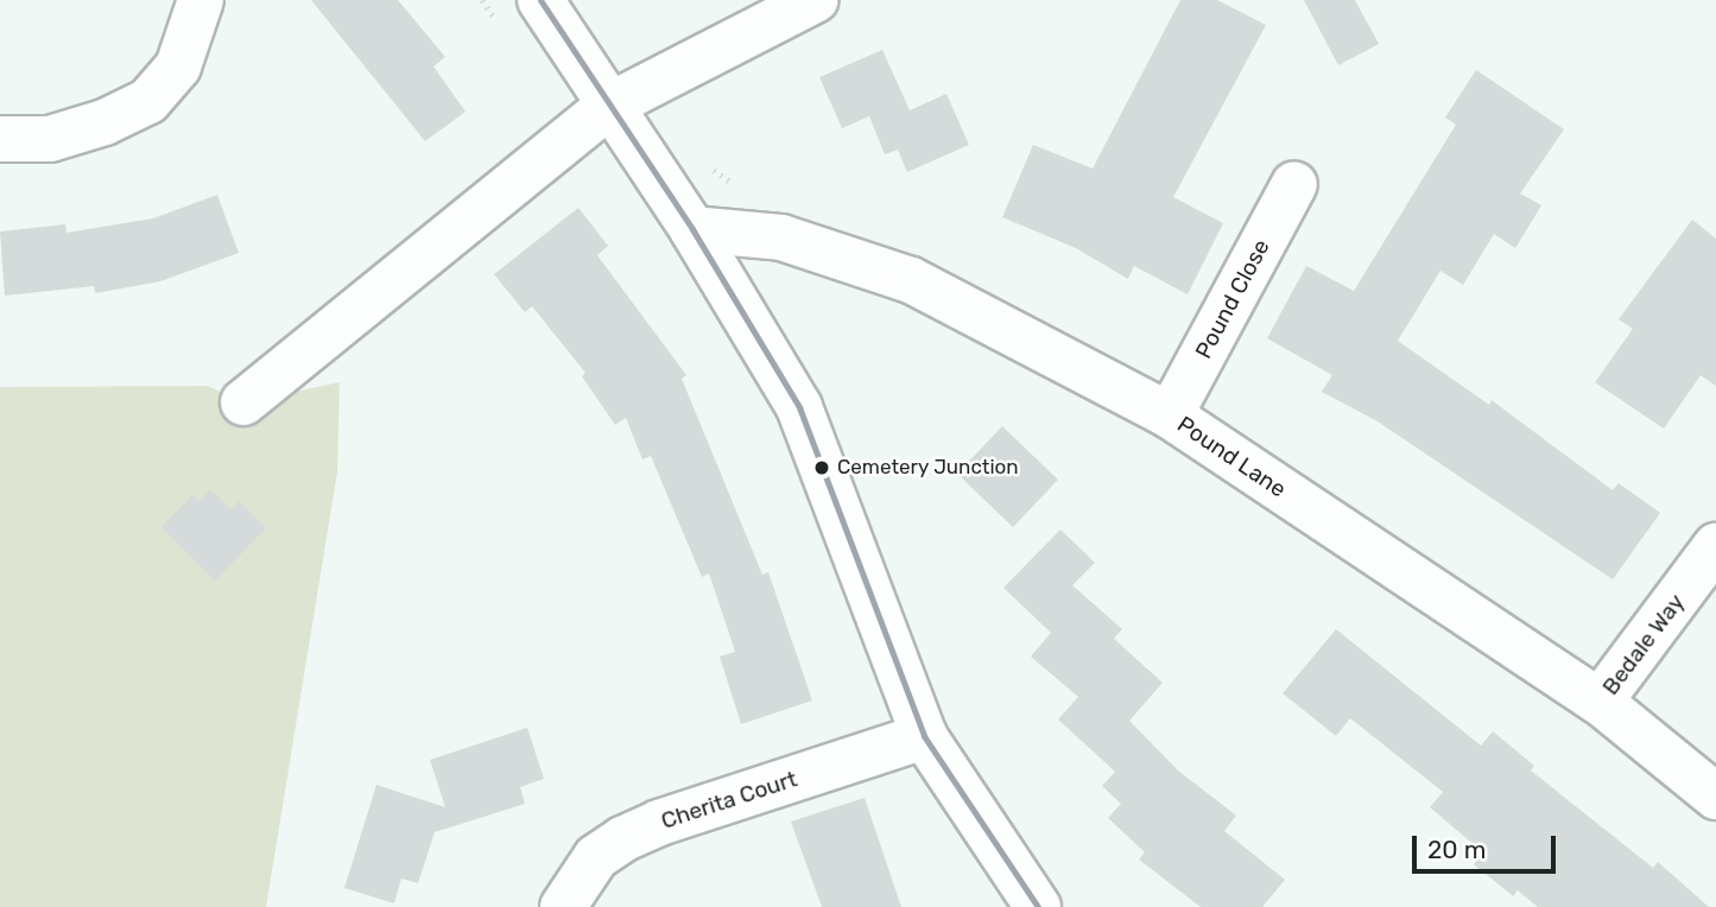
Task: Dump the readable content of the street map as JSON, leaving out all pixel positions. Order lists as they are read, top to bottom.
{
  "streets": {
    "street": [
      "Pound Close",
      "Pound Lane",
      "Bedale Way",
      "Cherita Court"
    ]
  },
  "crossings": [
    ["Pound Close", "Pound Lane"],
    ["Pound Lane", "Bedale Way"]
  ],
  "places": ["Cemetery Junction"],
  "scale_bar": "20 m"
}
